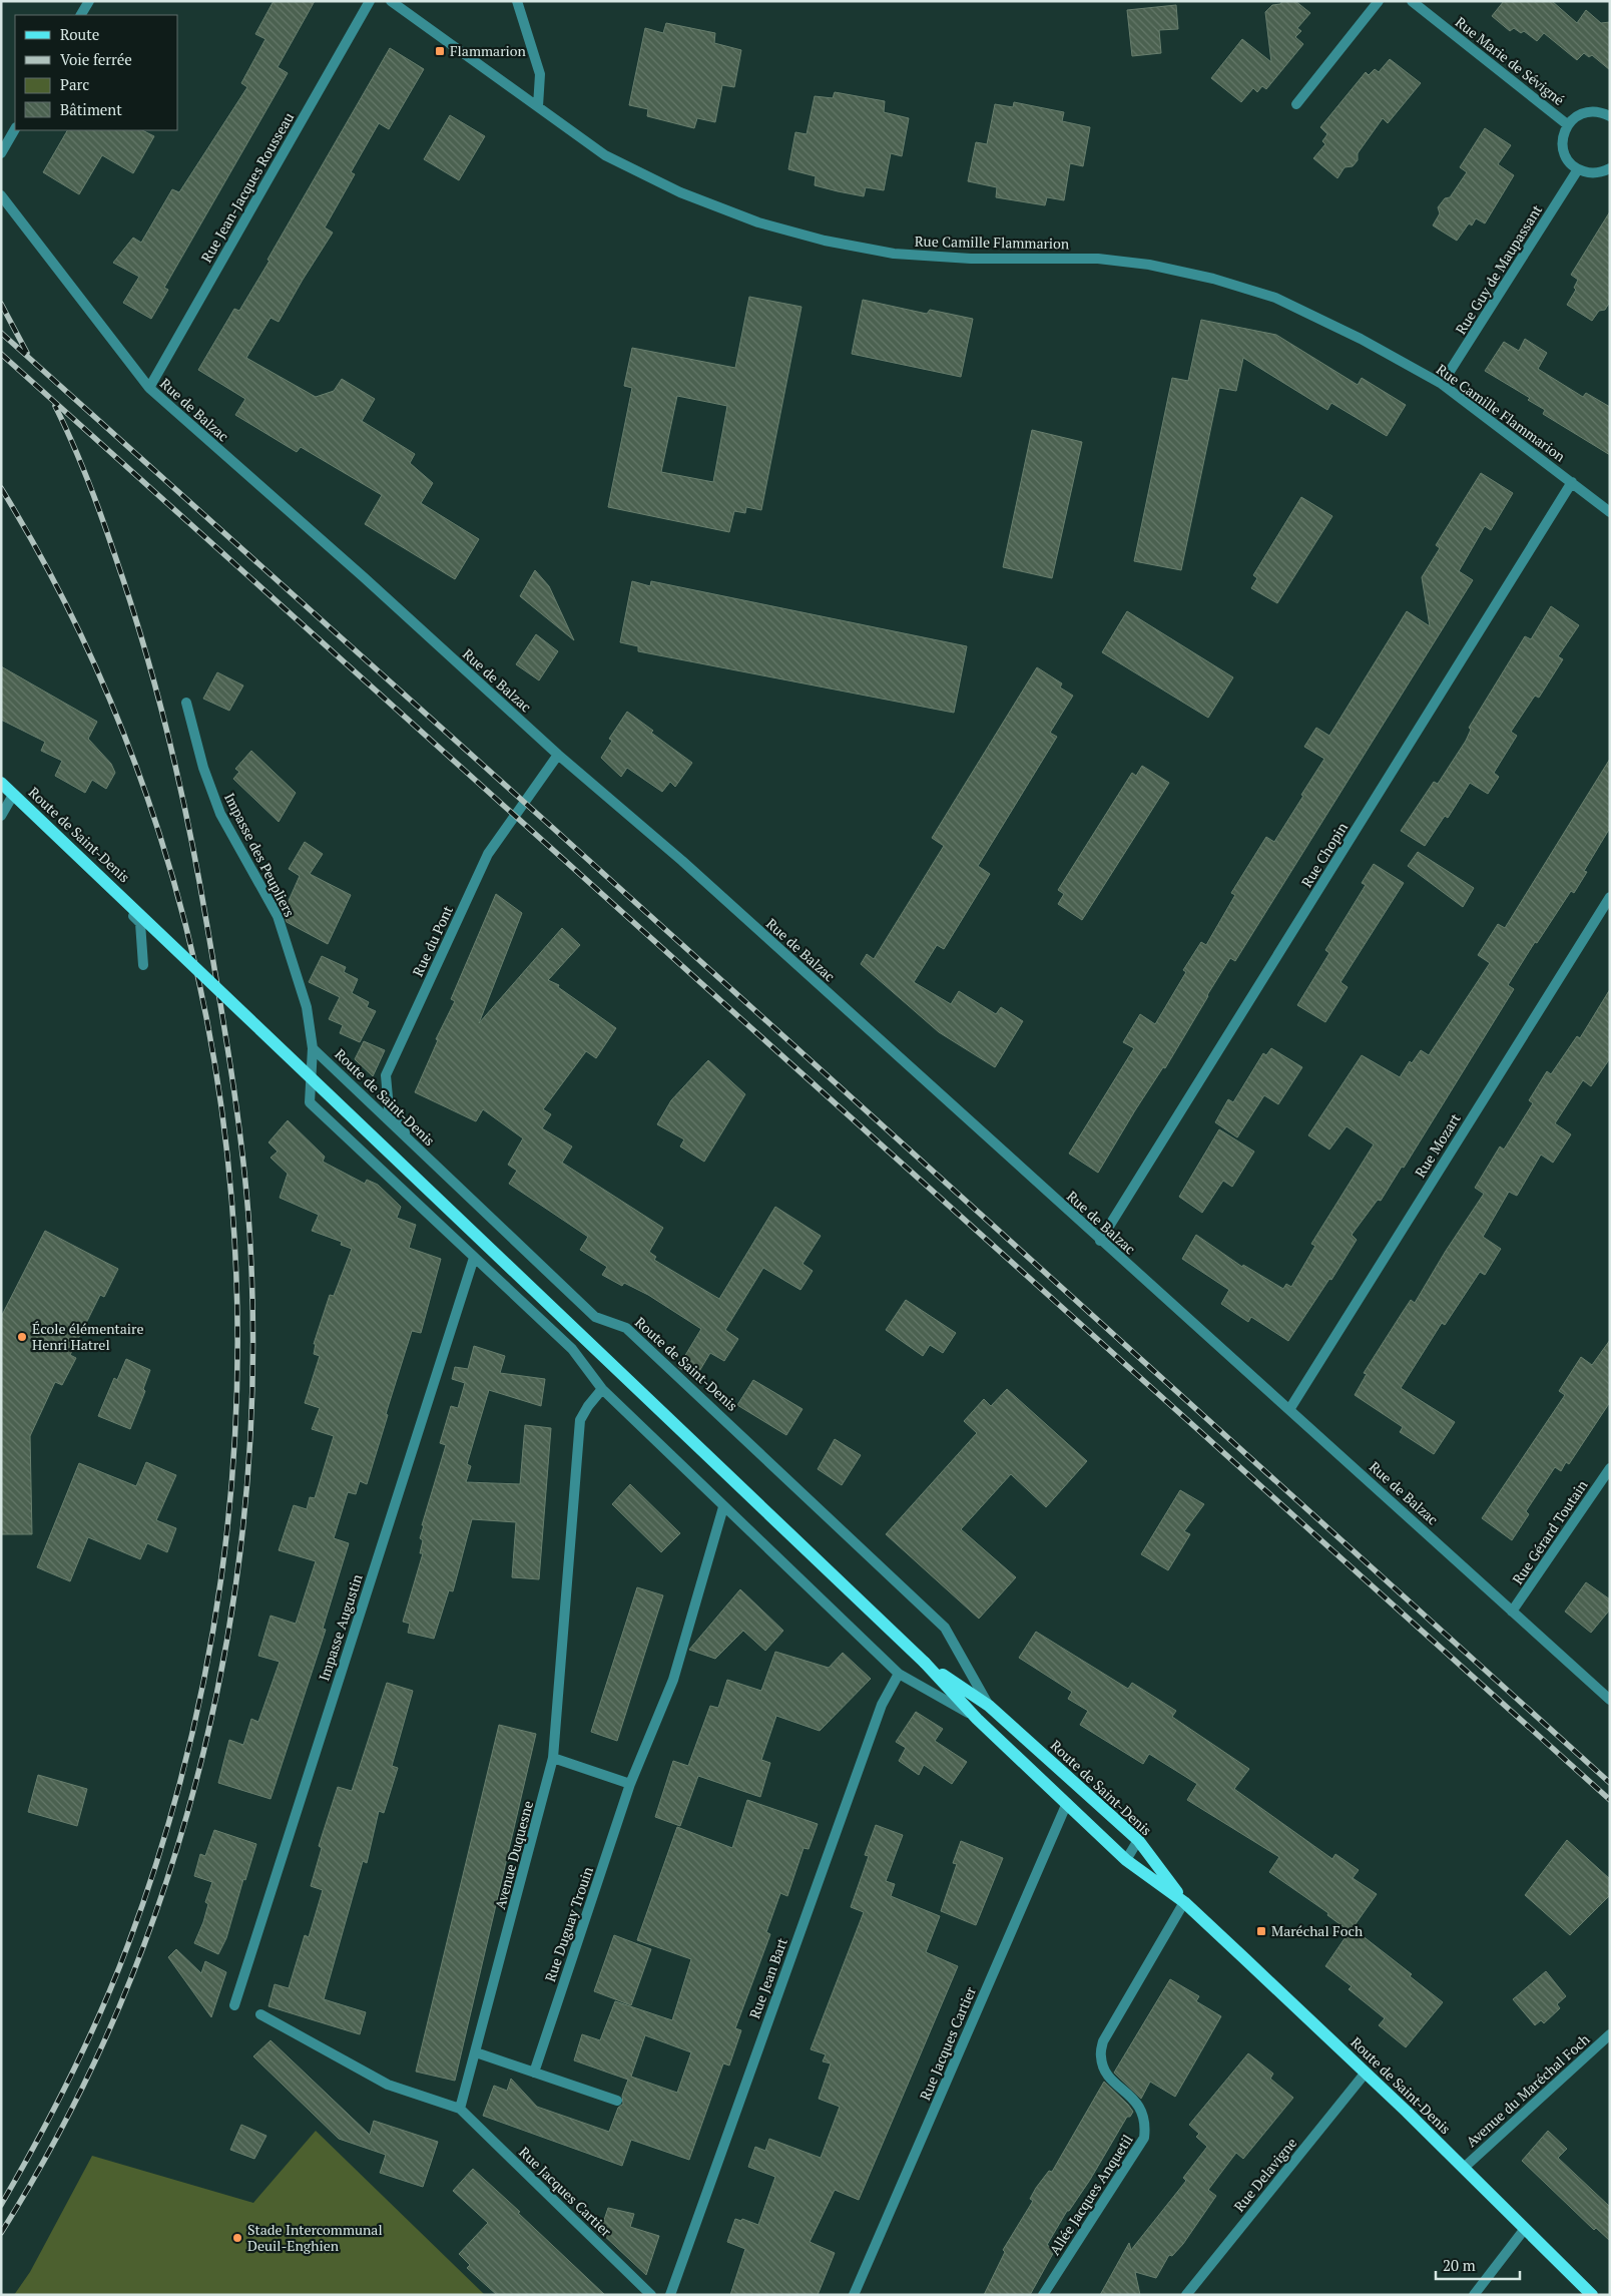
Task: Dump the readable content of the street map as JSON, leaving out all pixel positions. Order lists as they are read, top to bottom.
{
  "streets": {
    "main road": ["Route de Saint-Denis"],
    "street": [
      "Rue Marie de Sévigné",
      "Rue Jean-Jacques Rousseau",
      "Rue Camille Flammarion",
      "Rue Guy de Maupassant",
      "Rue de Balzac",
      "Impasse des Peupliers",
      "Rue Chopin",
      "Rue du Pont",
      "Rue Mozart",
      "Rue Gérard Toutain",
      "Impasse Augustin",
      "Avenue Duquesne",
      "Rue Duguay Trouin",
      "Rue Jean Bart",
      "Rue Jacques Cartier",
      "Avenue du Maréchal Foch",
      "Rue Delavigne",
      "Allée Jacques Anquetil"
    ]
  },
  "crossings": [
    ["Rue Jean-Jacques Rousseau", "Rue de Balzac"],
    ["Rue Camille Flammarion", "Rue Guy de Maupassant"],
    ["Rue Camille Flammarion", "Rue Chopin"],
    ["Rue de Balzac", "Rue Chopin"],
    ["Rue de Balzac", "Rue du Pont"],
    ["Rue de Balzac", "Rue Mozart"],
    ["Rue de Balzac", "Rue Gérard Toutain"],
    ["Route de Saint-Denis", "Impasse des Peupliers"],
    ["Route de Saint-Denis", "Rue du Pont"],
    ["Route de Saint-Denis", "Impasse Augustin"],
    ["Route de Saint-Denis", "Avenue Duquesne"],
    ["Route de Saint-Denis", "Rue Duguay Trouin"],
    ["Route de Saint-Denis", "Rue Jean Bart"],
    ["Route de Saint-Denis", "Rue Jacques Cartier"],
    ["Route de Saint-Denis", "Avenue du Maréchal Foch"],
    ["Route de Saint-Denis", "Rue Delavigne"],
    ["Route de Saint-Denis", "Allée Jacques Anquetil"],
    ["Avenue Duquesne", "Rue Jacques Cartier"]
  ],
  "places": {
    "transit": ["Flammarion", "Maréchal Foch"],
    "other": ["École élémentaire Henri Hatrel", "Stade Intercommunal Deuil-Enghien"]
  },
  "legend": [
    "Route",
    "Voie ferrée",
    "Parc",
    "Bâtiment"
  ],
  "scale_bar": "20 m"
}
